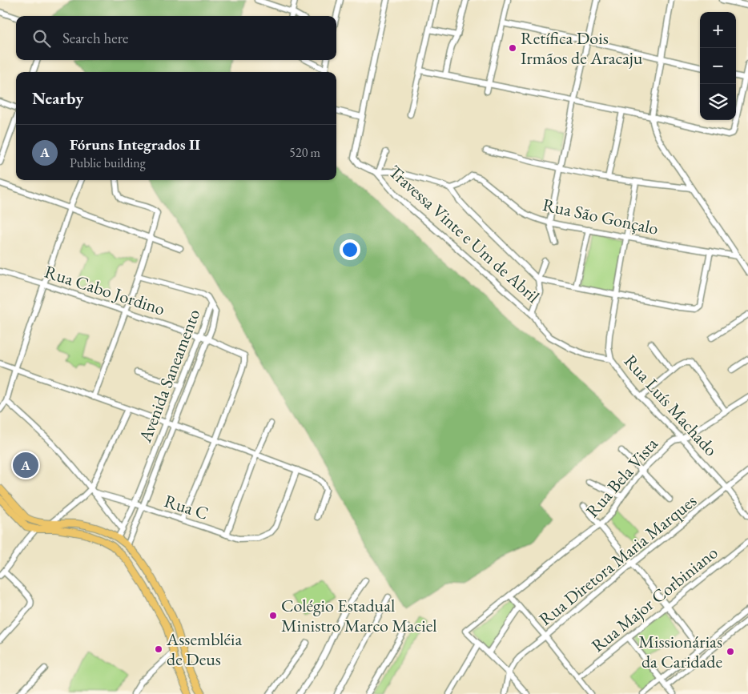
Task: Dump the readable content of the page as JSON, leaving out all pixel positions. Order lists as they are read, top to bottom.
{
  "streets": {
    "street": [
      "Rua São Gonçalo",
      "Travessa Vinte e Um de Abril",
      "Rua Cabo Jordino",
      "Avenida Saneamento",
      "Rua Luís Machado",
      "Rua Bela Vista",
      "Rua C",
      "Rua Diretora Maria Marques",
      "Rua Major Corbiniano"
    ]
  },
  "crossings": [
    ["Travessa Vinte e Um de Abril", "Rua Luís Machado"],
    ["Rua Cabo Jordino", "Avenida Saneamento"],
    ["Avenida Saneamento", "Rua C"],
    ["Rua Luís Machado", "Rua Bela Vista"],
    ["Rua Luís Machado", "Rua Diretora Maria Marques"]
  ],
  "places": [
    "Retífica Dois Irmãos de Aracaju",
    "Colégio Estadual Ministro Marco Maciel",
    "Assembléia de Deus",
    "Missionárias da Caridade"
  ],
  "page": {
    "map_buttons": ["+", "−"],
    "search": "Search here",
    "heading": "Nearby",
    "list": [
      {
        "mark": "A",
        "name": "Fóruns Integrados II",
        "note": "Public building",
        "value": "520 m"
      }
    ],
    "pins": "A"
  }
}
